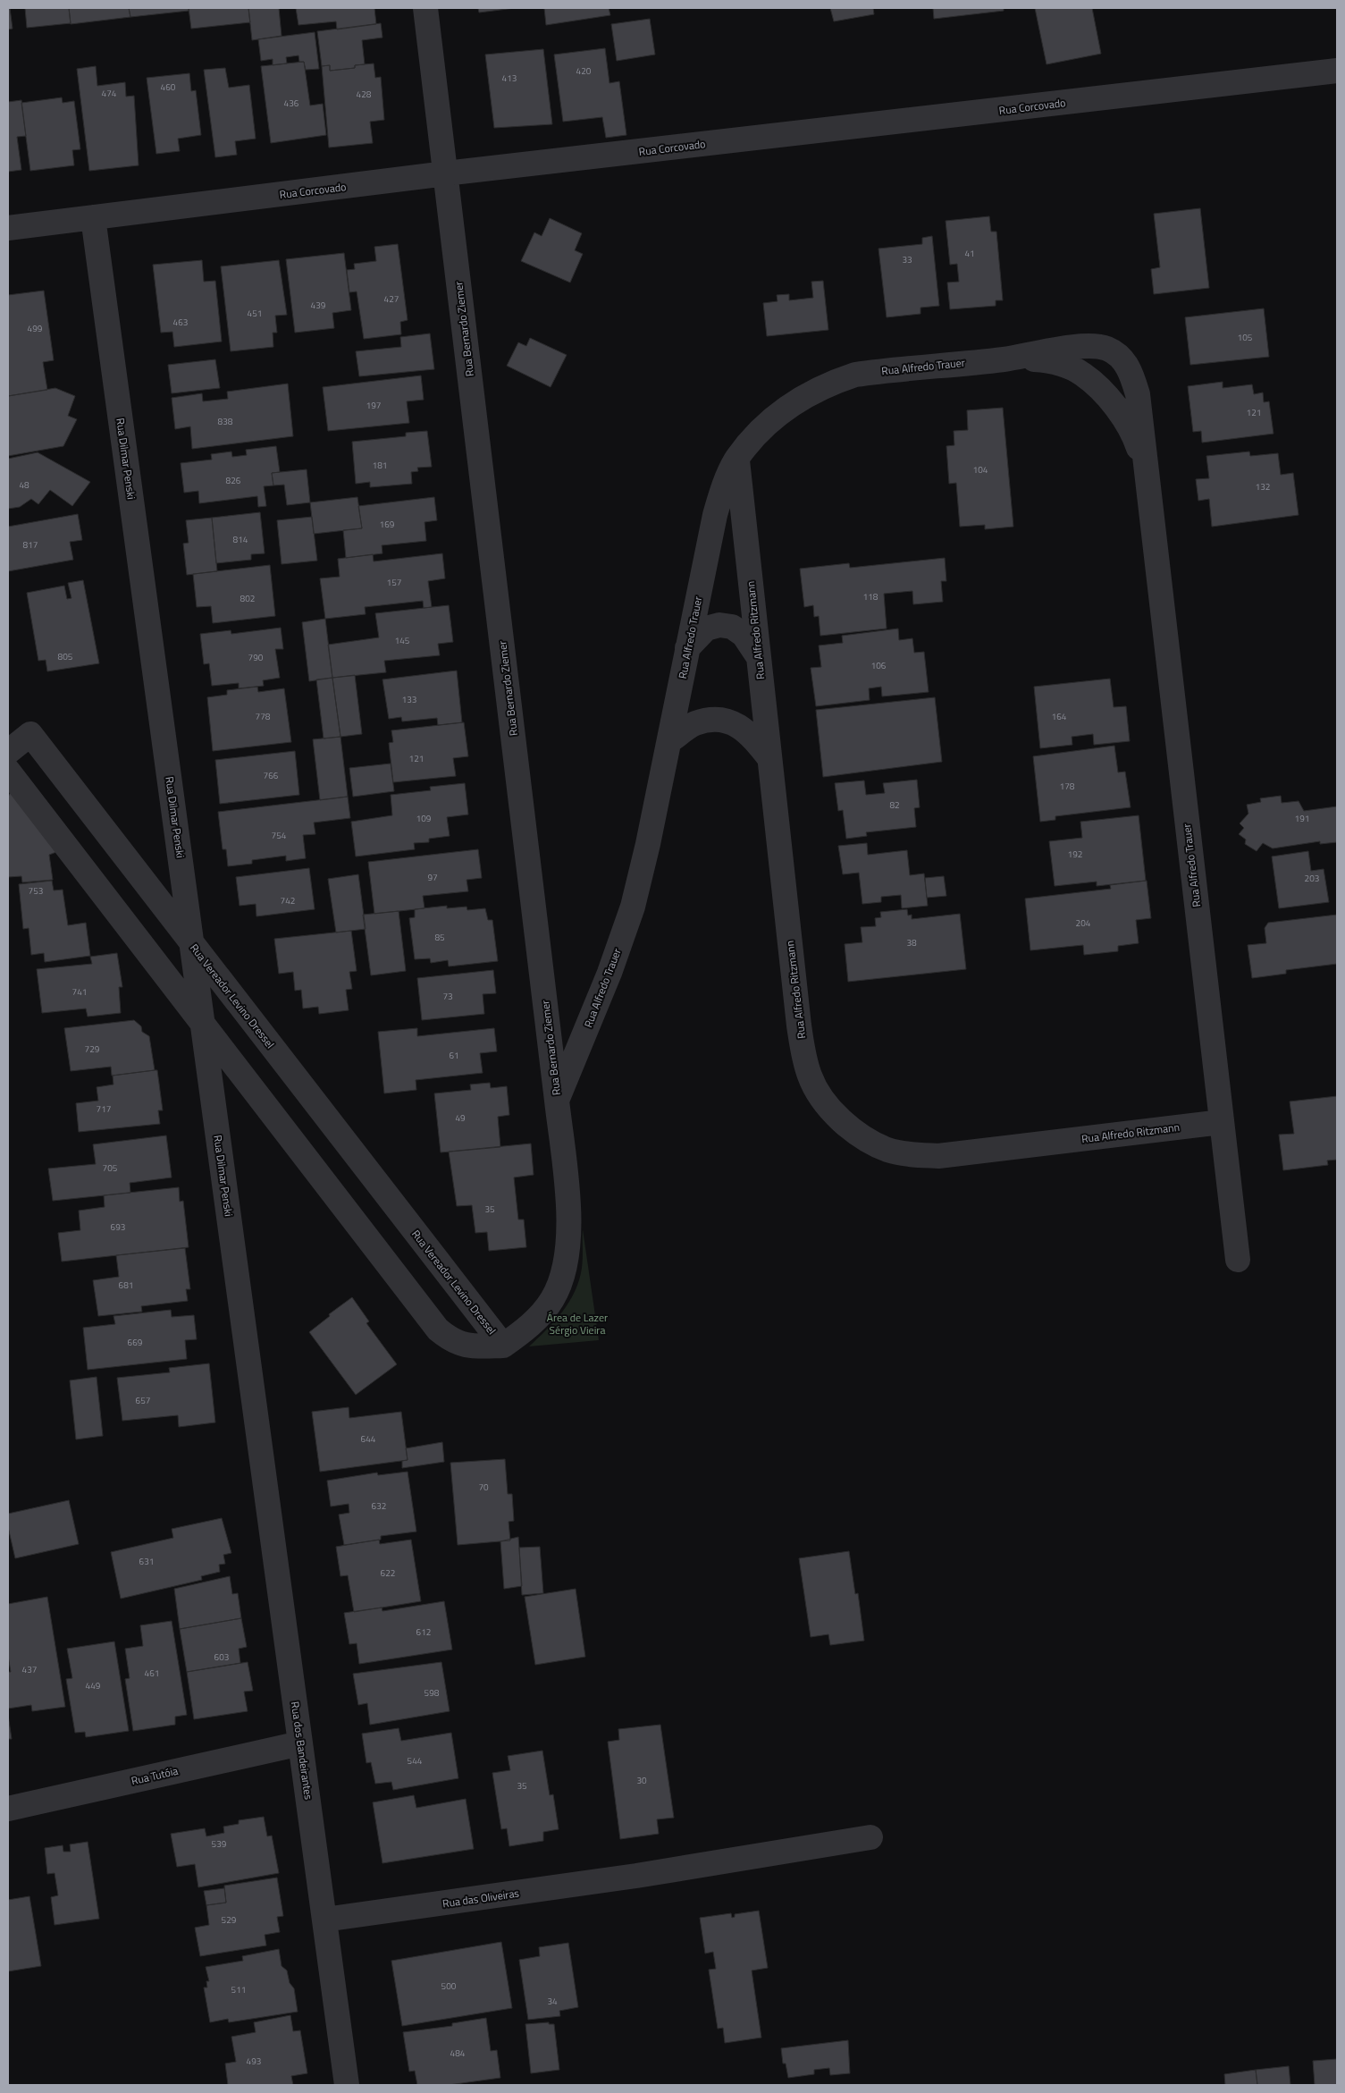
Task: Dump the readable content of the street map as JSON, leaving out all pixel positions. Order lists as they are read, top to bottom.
{
  "streets": {
    "street": [
      "Rua Corcovado",
      "Rua Bernardo Ziemer",
      "Rua Alfredo Trauer",
      "Rua Dilmar Penski",
      "Rua Alfredo Ritzmann",
      "Rua Vereador Levino Dressel",
      "Rua dos Bandeirantes",
      "Rua Tutóia",
      "Rua das Oliveiras"
    ]
  },
  "crossings": [
    ["Rua Corcovado", "Rua Bernardo Ziemer"],
    ["Rua Corcovado", "Rua Dilmar Penski"],
    ["Rua Bernardo Ziemer", "Rua Alfredo Trauer"],
    ["Rua Bernardo Ziemer", "Rua Vereador Levino Dressel"],
    ["Rua Alfredo Trauer", "Rua Alfredo Ritzmann"],
    ["Rua Dilmar Penski", "Rua Vereador Levino Dressel"],
    ["Rua Dilmar Penski", "Rua dos Bandeirantes"],
    ["Rua dos Bandeirantes", "Rua Tutóia"],
    ["Rua dos Bandeirantes", "Rua das Oliveiras"]
  ],
  "parks": ["Área de Lazer Sérgio Vieira"],
  "house_numbers": [
    "420",
    "413",
    "460",
    "474",
    "428",
    "436",
    "41",
    "33",
    "427",
    "439",
    "451",
    "463",
    "499",
    "105",
    "197",
    "121",
    "838",
    "181",
    "104",
    "826",
    "48",
    "132",
    "169",
    "814",
    "817",
    "157",
    "118",
    "802",
    "145",
    "805",
    "790",
    "106",
    "133",
    "778",
    "164",
    "121",
    "766",
    "178",
    "82",
    "109",
    "191",
    "754",
    "192",
    "97",
    "203",
    "753",
    "742",
    "204",
    "85",
    "38",
    "741",
    "73",
    "729",
    "61",
    "717",
    "49",
    "705",
    "35",
    "693",
    "681",
    "669",
    "657",
    "644",
    "70",
    "632",
    "631",
    "622",
    "612",
    "603",
    "437",
    "461",
    "449",
    "598",
    "544",
    "30",
    "35",
    "539",
    "529",
    "500",
    "511",
    "34",
    "484",
    "493"
  ]
}
